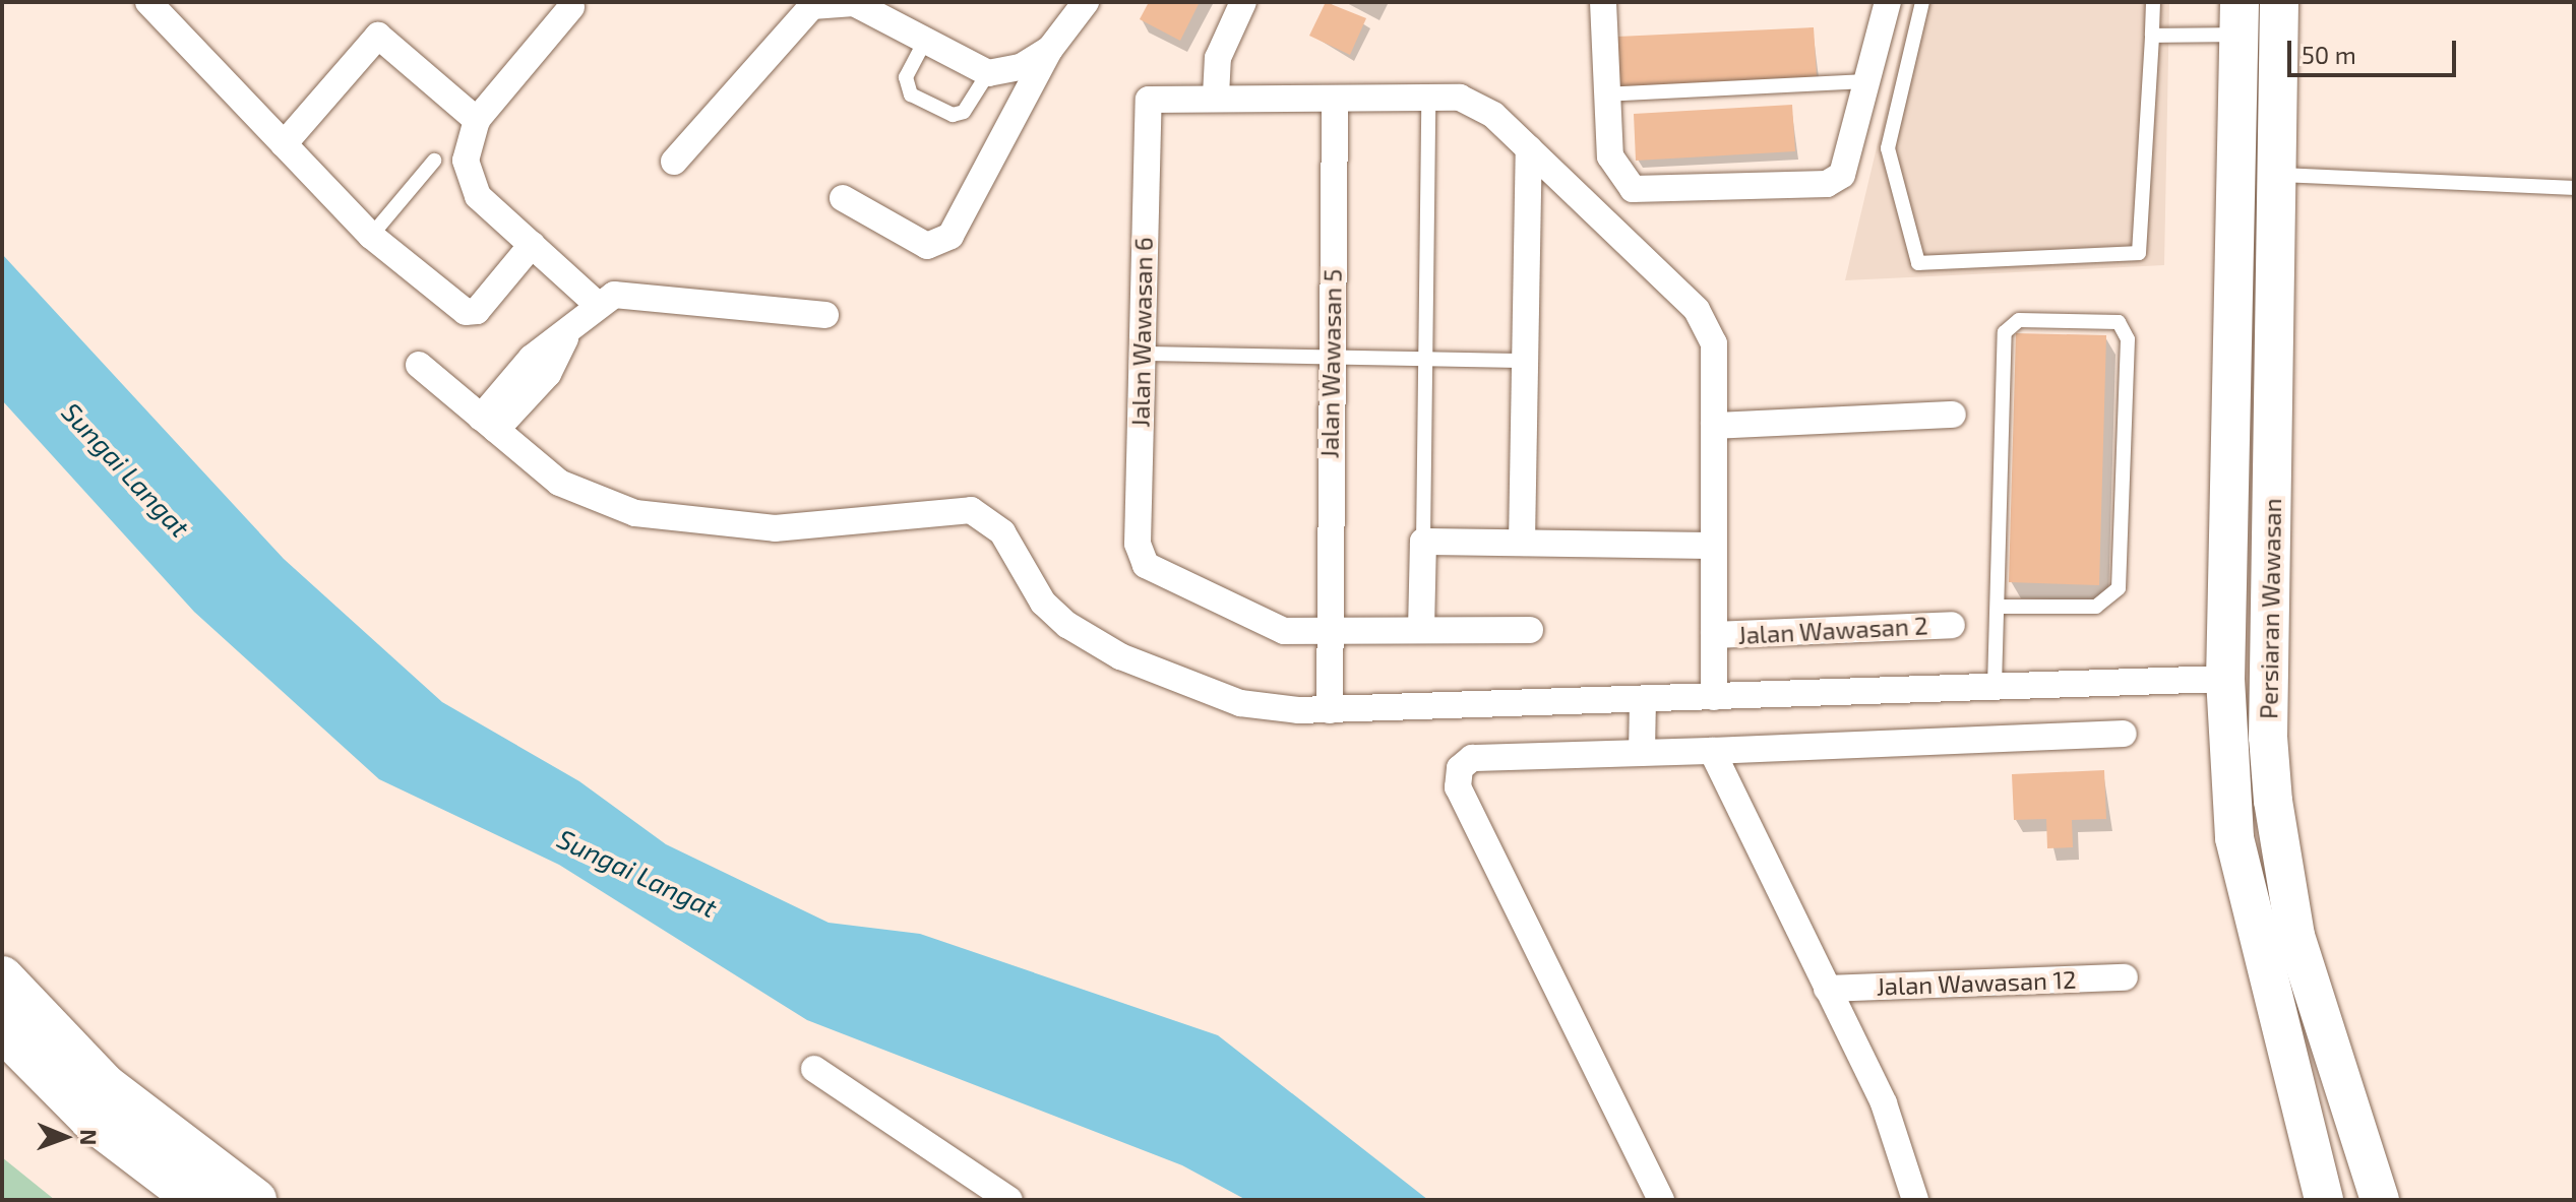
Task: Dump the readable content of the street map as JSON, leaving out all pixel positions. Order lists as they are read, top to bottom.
{
  "streets": {
    "main road": ["Persiaran Wawasan"],
    "street": [
      "Jalan Wawasan 6",
      "Jalan Wawasan 5",
      "Jalan Wawasan 2",
      "Jalan Wawasan 12"
    ]
  },
  "crossings": [
    ["Jalan Wawasan 6", "Jalan Wawasan 5"]
  ],
  "water": ["Sungai Langat"],
  "scale_bar": "50 m",
  "north": "right"
}
